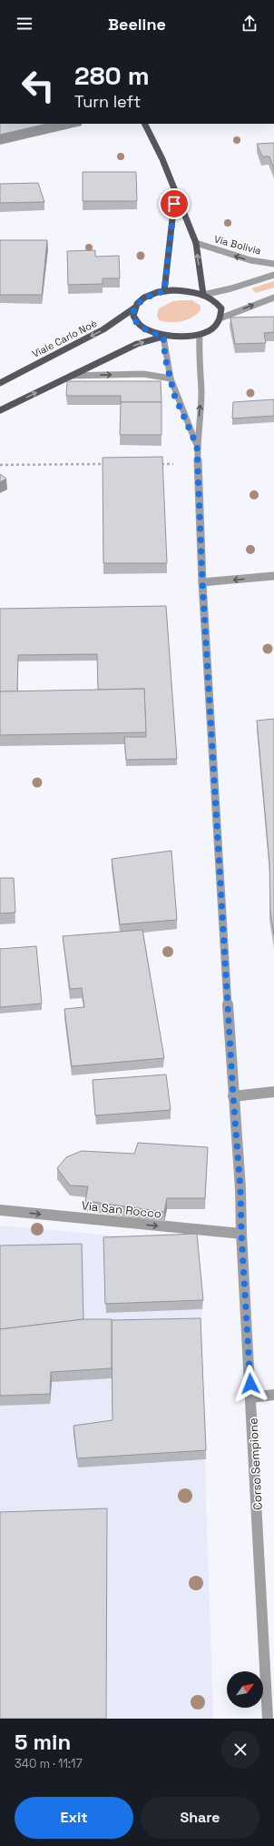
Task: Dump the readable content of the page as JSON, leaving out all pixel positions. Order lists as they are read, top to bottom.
{
  "streets": {
    "main road": ["Viale Carlo Noè"],
    "street": ["Via Bolivia", "Via San Rocco", "Corso Sempione"]
  },
  "crossings": [
    ["Via San Rocco", "Corso Sempione"]
  ],
  "one_way": ["Via Bolivia", "Via San Rocco"],
  "north": "top right",
  "page": {
    "header": "Beeline",
    "turn": ["280 m", "Turn left"],
    "heading": ["5 min", "340 m · 11:17"],
    "buttons": ["Exit", "Share"]
  }
}
